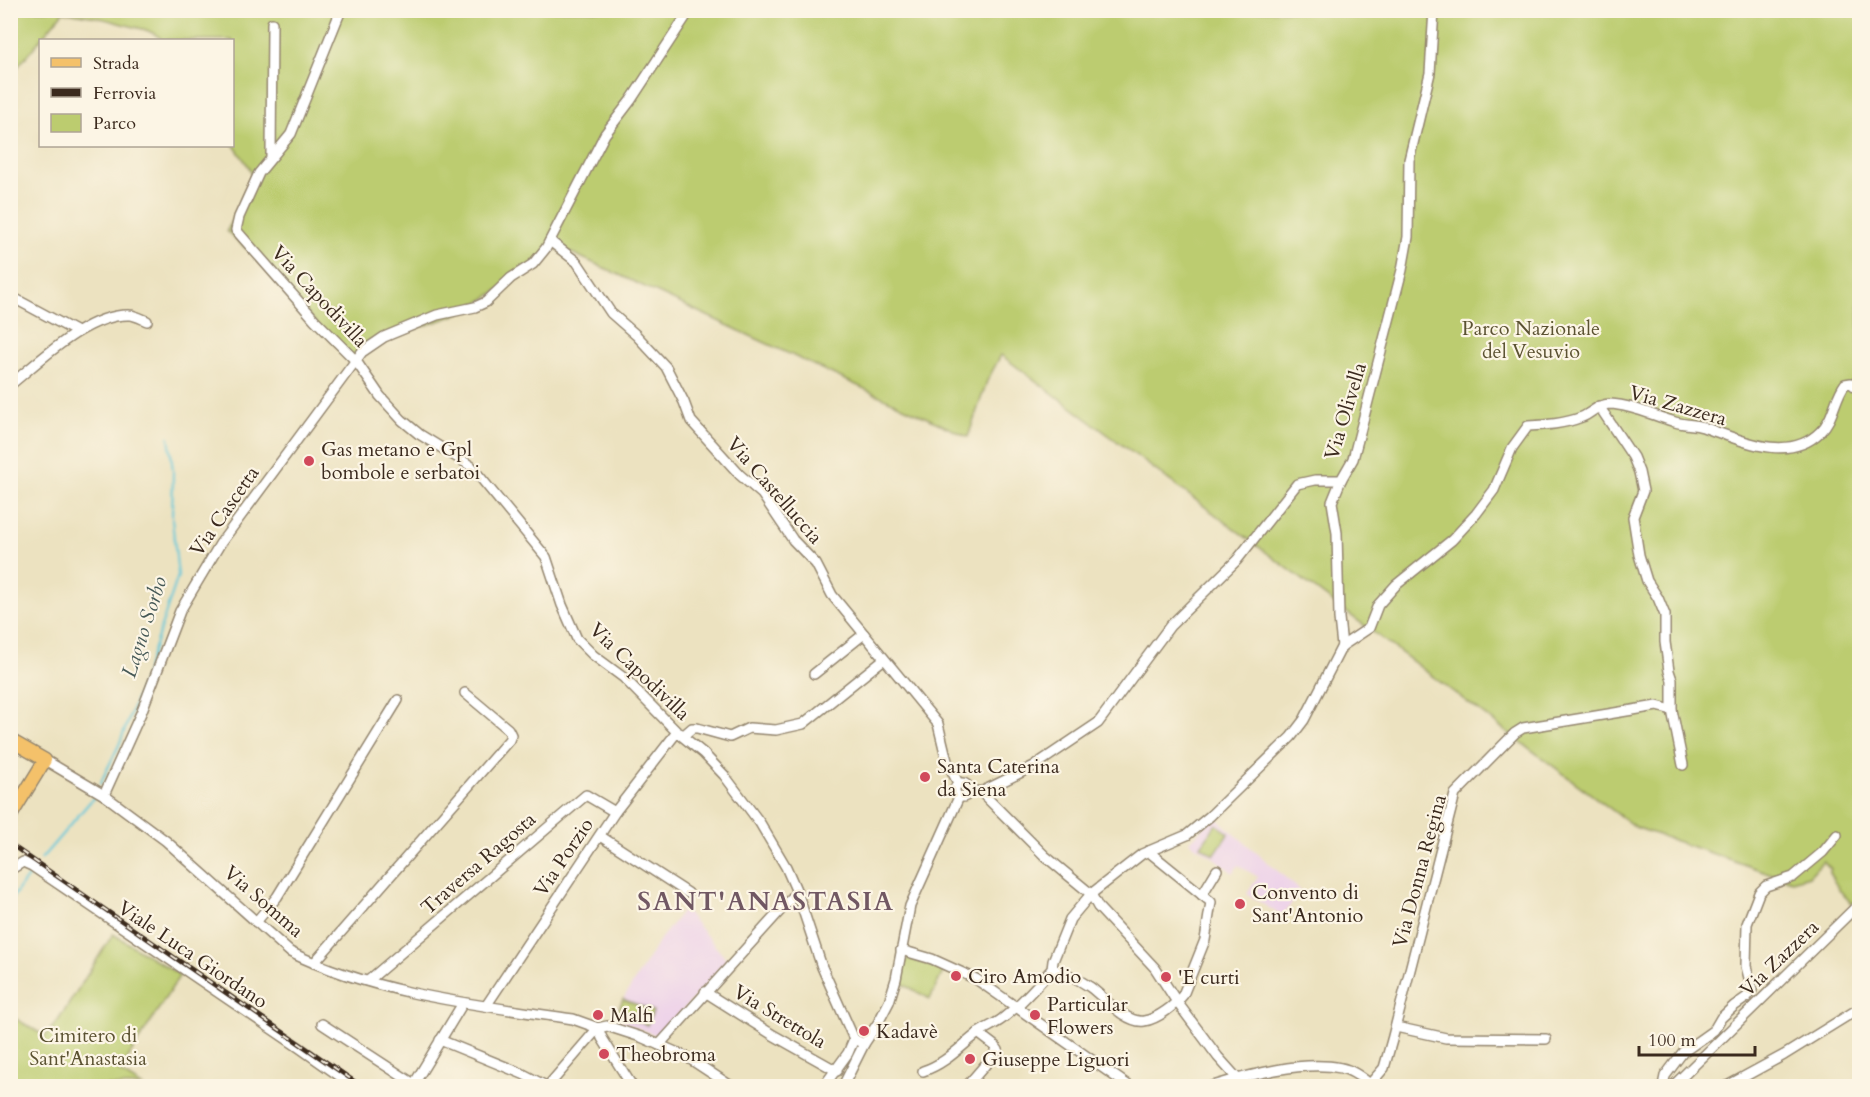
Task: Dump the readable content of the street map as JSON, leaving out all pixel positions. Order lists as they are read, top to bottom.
{
  "streets": {
    "main road": ["Via Somma"],
    "street": [
      "Via Capodivilla",
      "Via Zazzera",
      "Via Olivella",
      "Via Castelluccia",
      "Via Cascetta",
      "Via Porzio",
      "Traversa Ragosta",
      "Via Donna Regina",
      "Viale Luca Giordano",
      "Via Strettola"
    ]
  },
  "crossings": [
    ["Via Capodivilla", "Via Cascetta"],
    ["Via Capodivilla", "Via Porzio"],
    ["Via Castelluccia", "Via Cascetta"],
    ["Via Cascetta", "Via Somma"],
    ["Via Porzio", "Traversa Ragosta"],
    ["Via Porzio", "Via Somma"],
    ["Traversa Ragosta", "Via Somma"]
  ],
  "districts": ["SANT'ANASTASIA"],
  "water": ["Lagno Sorbo"],
  "parks": ["Parco Nazionale del Vesuvio", "Cimitero di Sant'Anastasia"],
  "places": [
    "Gas metano e Gpl bombole e serbatoi",
    "Santa Caterina da Siena",
    "Convento di Sant'Antonio",
    "Ciro Amodio",
    "'E curti",
    "Malfi",
    "Particular Flowers",
    "Kadavè",
    "Theobroma",
    "Giuseppe Liguori"
  ],
  "legend": ["Strada", "Ferrovia", "Parco"],
  "scale_bar": "100 m"
}
